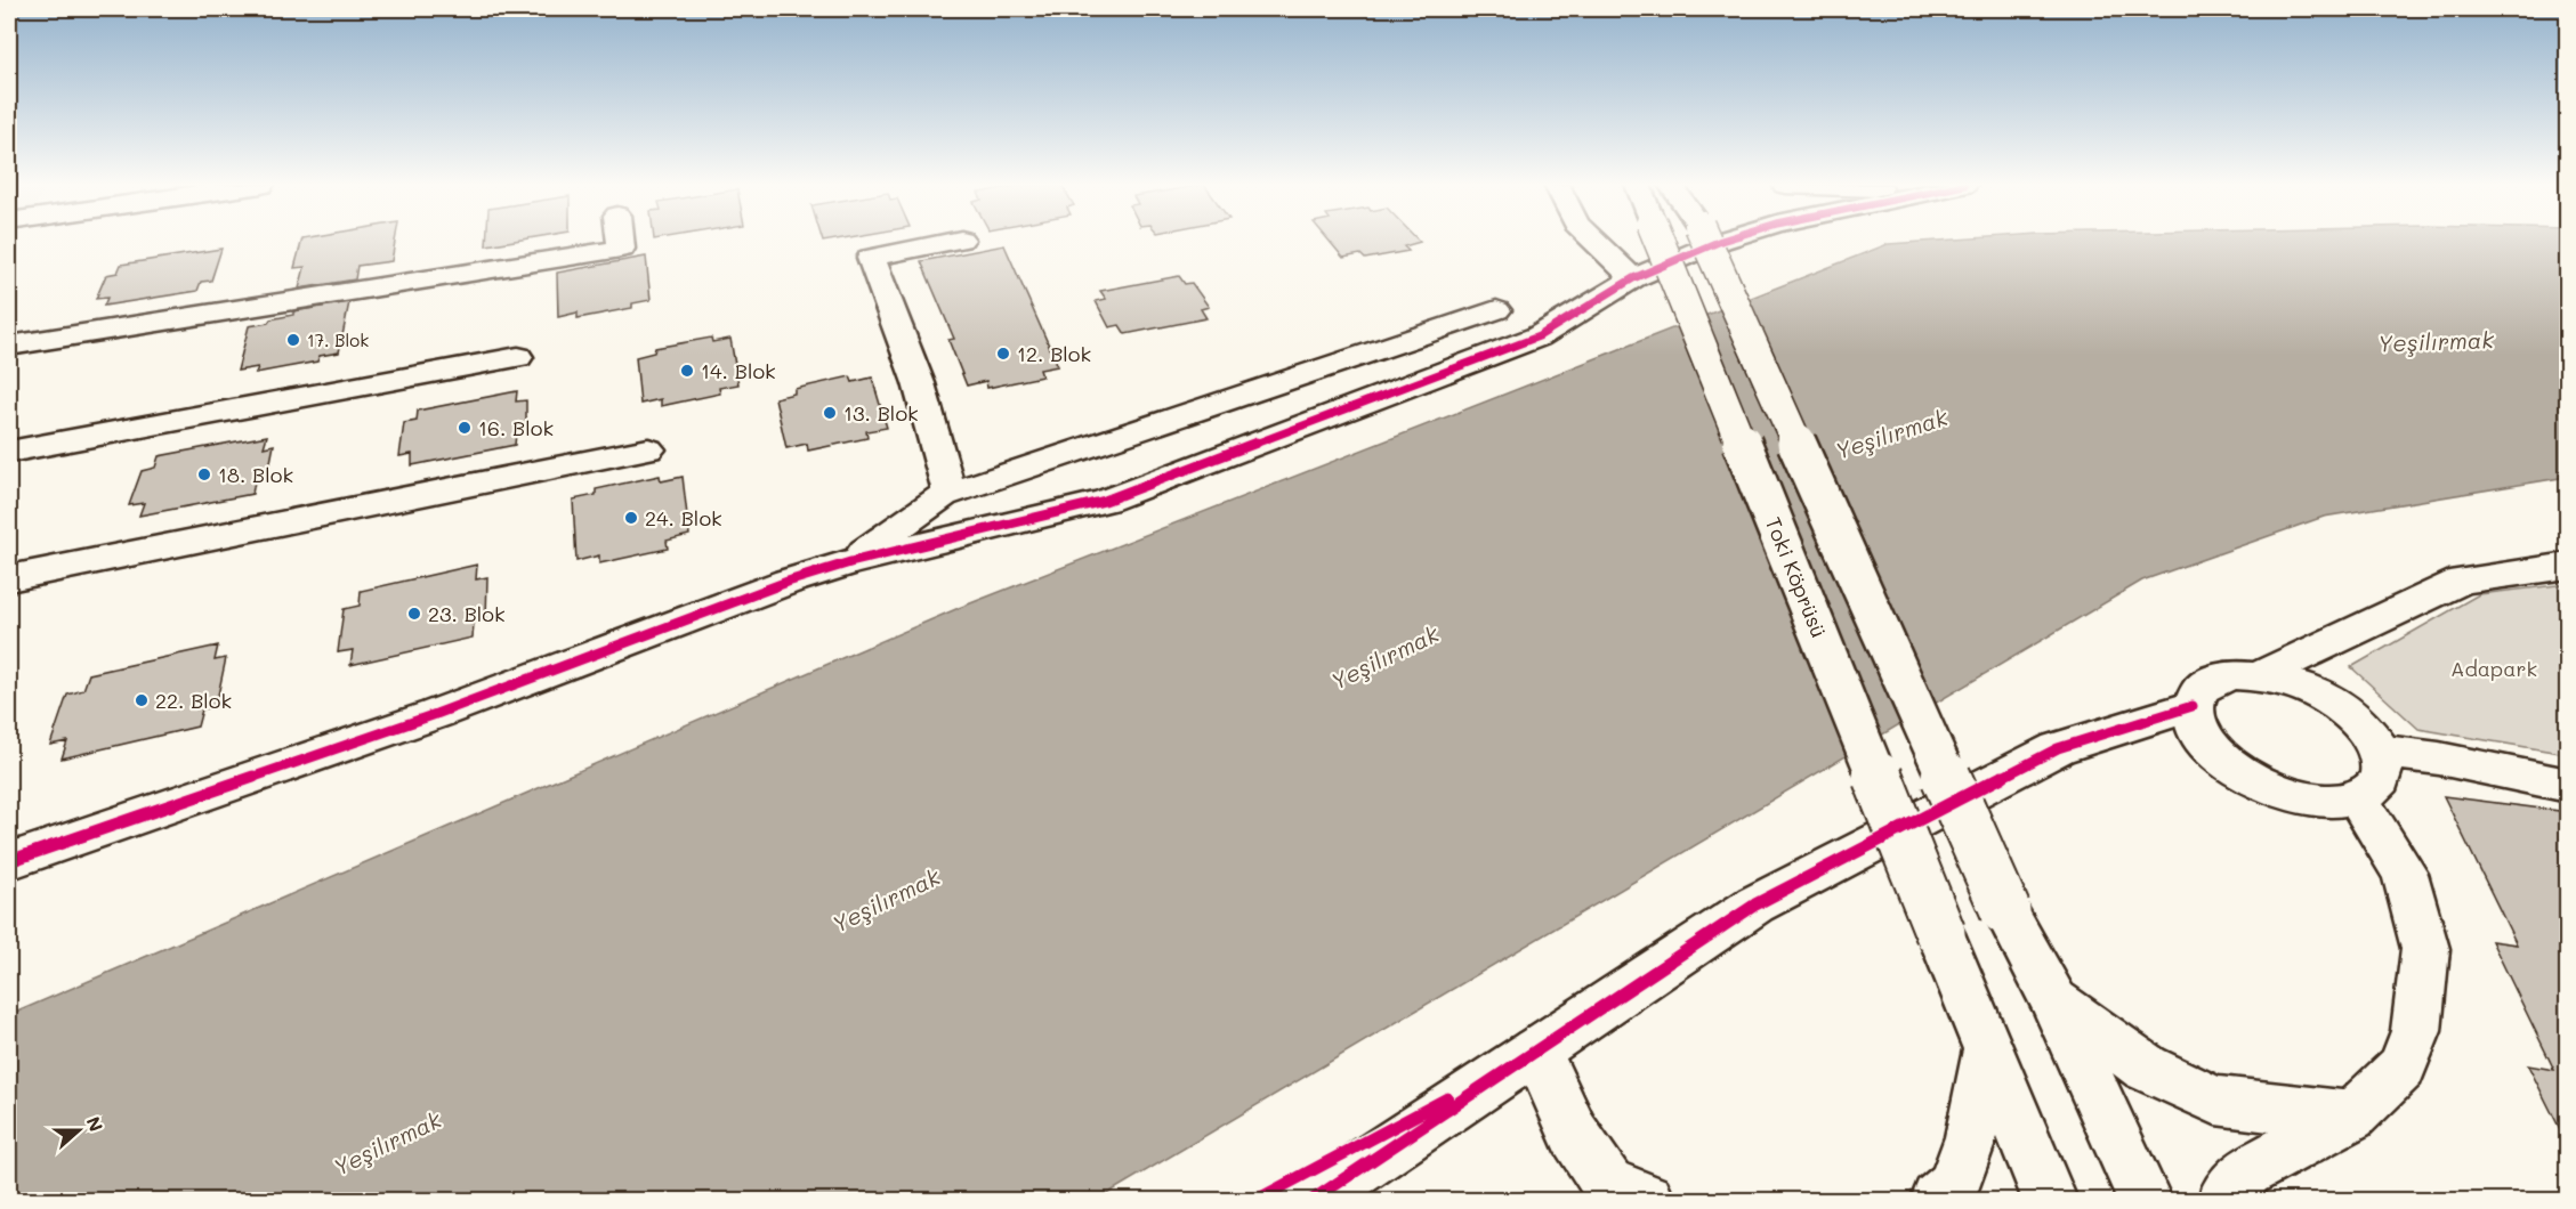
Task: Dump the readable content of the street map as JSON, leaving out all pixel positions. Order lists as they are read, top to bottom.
{
  "streets": {
    "street": ["Toki Köprüsü"]
  },
  "water": ["Yeşilırmak"],
  "parks": ["Adapark"],
  "places": [
    "17. Blok",
    "12. Blok",
    "14. Blok",
    "13. Blok",
    "16. Blok",
    "18. Blok",
    "24. Blok",
    "23. Blok",
    "22. Blok"
  ],
  "north": "right"
}
